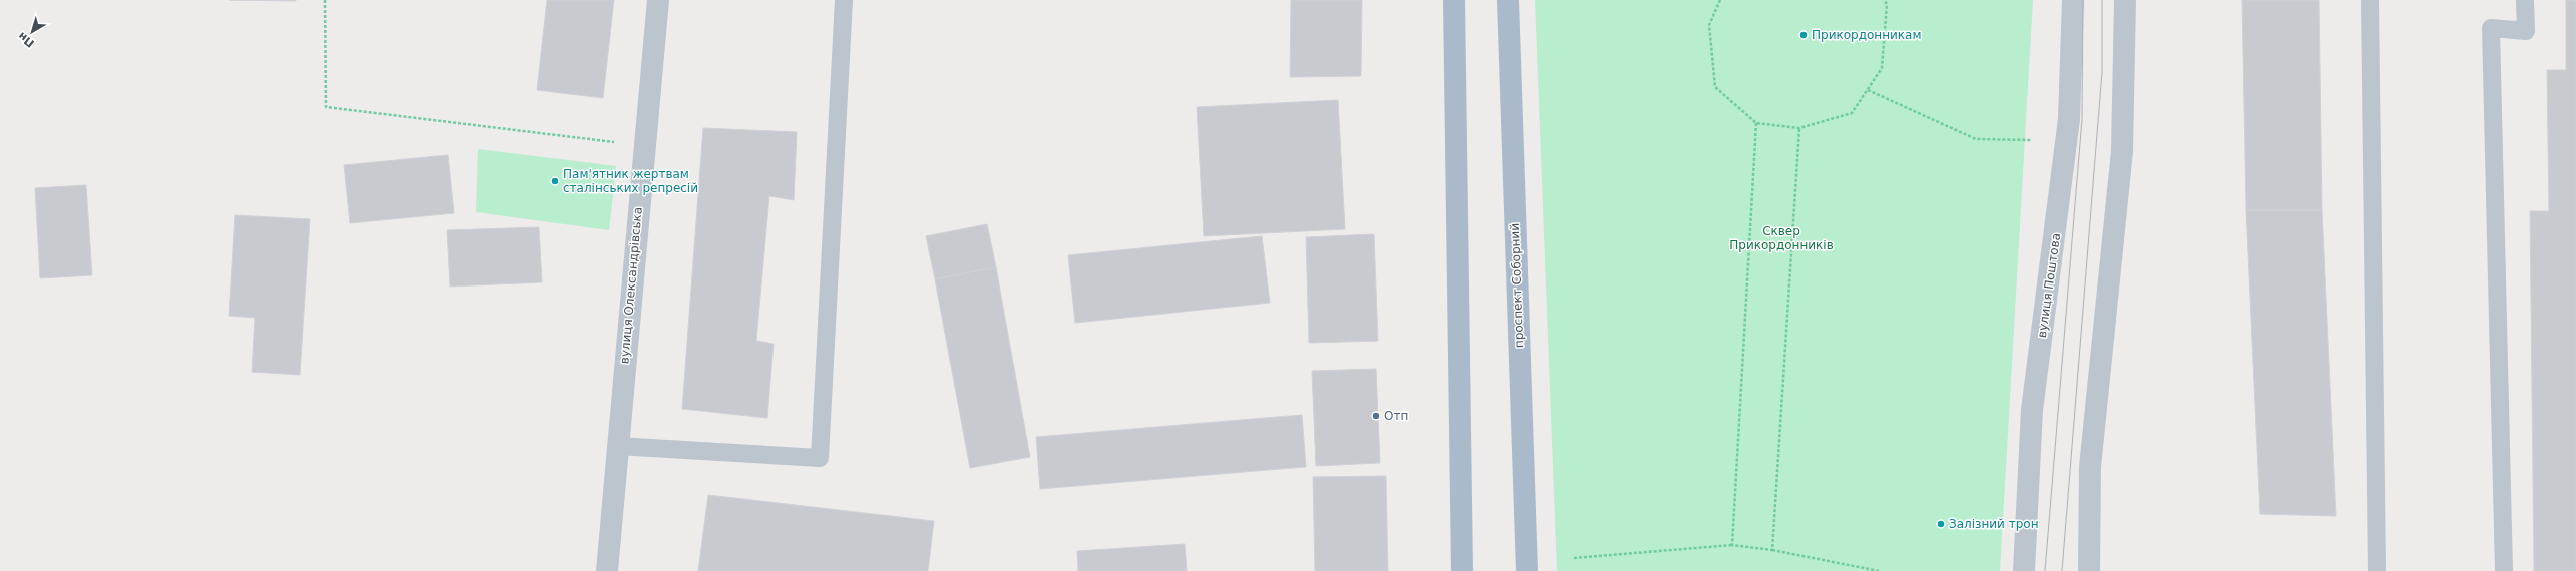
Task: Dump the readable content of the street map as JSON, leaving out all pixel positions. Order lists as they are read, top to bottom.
{
  "streets": {
    "main road": ["проспект Соборний"],
    "street": ["вулиця Олександрівська", "вулиця Поштова"]
  },
  "parks": ["Сквер Прикордонників"],
  "places": [
    "Прикордонникам",
    "Пам'ятник жертвам сталінських репресій",
    "Отп",
    "Залізний трон"
  ],
  "north": "bottom left"
}
